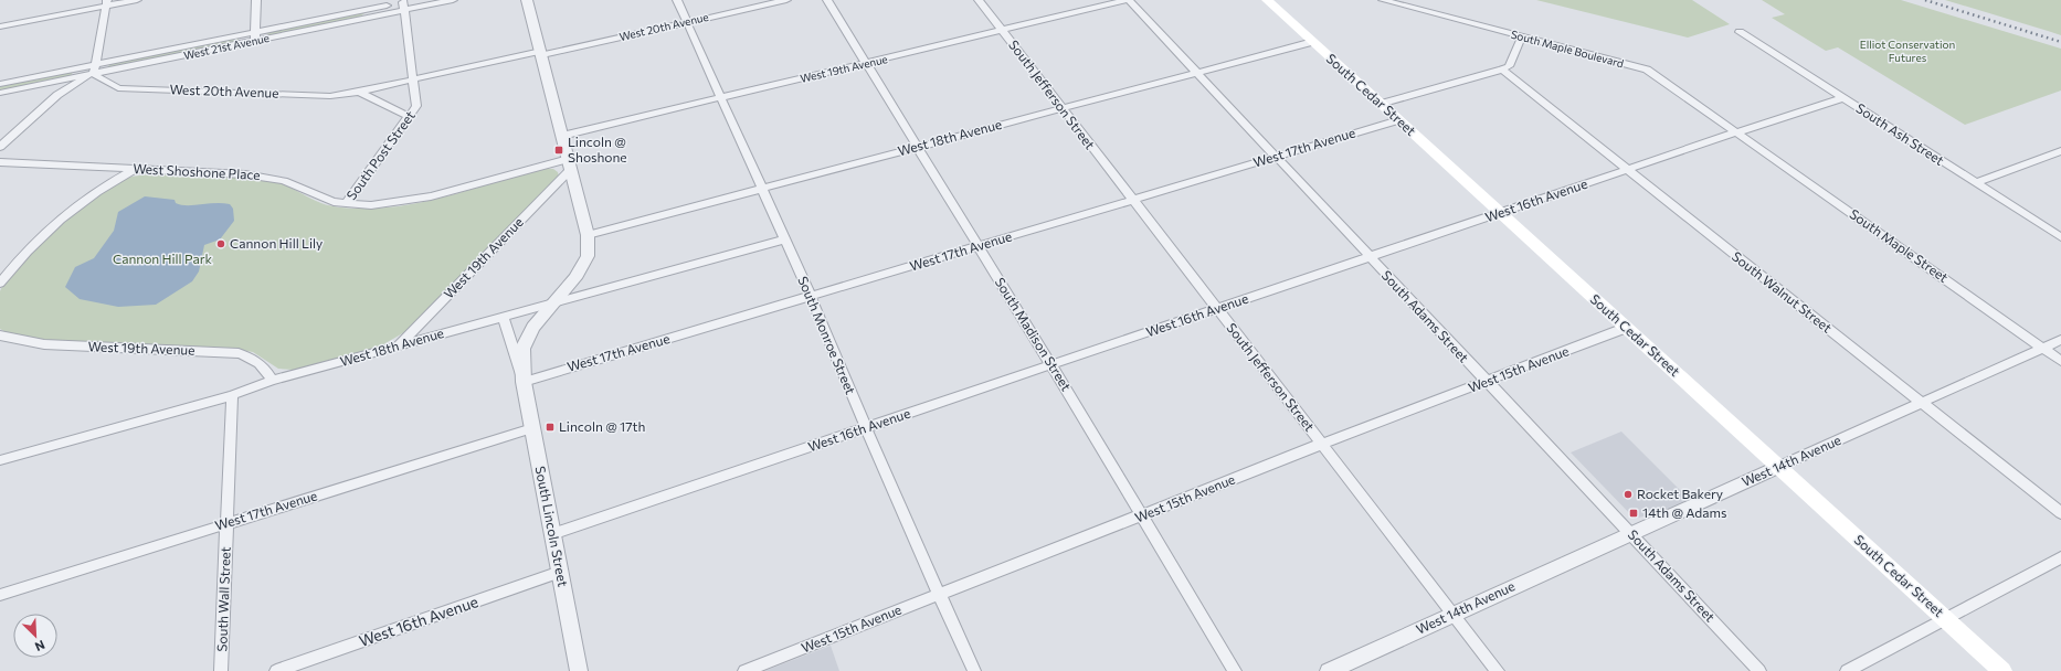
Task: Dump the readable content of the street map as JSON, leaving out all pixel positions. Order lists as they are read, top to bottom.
{
  "streets": {
    "main road": ["South Cedar Street"],
    "street": [
      "West 20th Avenue",
      "West 21st Avenue",
      "South Maple Boulevard",
      "West 19th Avenue",
      "South Jefferson Street",
      "South Ash Street",
      "West 18th Avenue",
      "West 17th Avenue",
      "South Post Street",
      "West Shoshone Place",
      "West 16th Avenue",
      "South Maple Street",
      "South Walnut Street",
      "South Adams Street",
      "South Madison Street",
      "South Monroe Street",
      "West 15th Avenue",
      "West 14th Avenue",
      "South Lincoln Street",
      "South Wall Street"
    ]
  },
  "crossings": [
    ["West 20th Avenue", "West 21st Avenue"],
    ["West 20th Avenue", "South Post Street"],
    ["West 20th Avenue", "South Monroe Street"],
    ["West 20th Avenue", "South Lincoln Street"],
    ["West 21st Avenue", "South Post Street"],
    ["South Maple Boulevard", "West 16th Avenue"],
    ["South Maple Boulevard", "South Maple Street"],
    ["West 19th Avenue", "South Jefferson Street"],
    ["West 19th Avenue", "West 18th Avenue"],
    ["West 19th Avenue", "West Shoshone Place"],
    ["West 19th Avenue", "South Adams Street"],
    ["West 19th Avenue", "South Madison Street"],
    ["West 19th Avenue", "South Monroe Street"],
    ["West 19th Avenue", "South Lincoln Street"],
    ["South Jefferson Street", "West 18th Avenue"],
    ["South Jefferson Street", "West 17th Avenue"],
    ["South Jefferson Street", "West 16th Avenue"],
    ["South Jefferson Street", "West 15th Avenue"],
    ["South Jefferson Street", "West 14th Avenue"],
    ["South Cedar Street", "West 18th Avenue"],
    ["South Cedar Street", "West 17th Avenue"],
    ["South Cedar Street", "West 16th Avenue"],
    ["South Cedar Street", "West 15th Avenue"],
    ["South Cedar Street", "West 14th Avenue"],
    ["South Ash Street", "West 16th Avenue"],
    ["West 18th Avenue", "South Adams Street"],
    ["West 18th Avenue", "South Madison Street"],
    ["West 18th Avenue", "South Monroe Street"],
    ["West 18th Avenue", "South Lincoln Street"],
    ["West 18th Avenue", "South Wall Street"],
    ["West 17th Avenue", "South Adams Street"],
    ["West 17th Avenue", "South Madison Street"],
    ["West 17th Avenue", "South Monroe Street"],
    ["West 17th Avenue", "South Lincoln Street"],
    ["West 17th Avenue", "South Wall Street"],
    ["South Post Street", "West Shoshone Place"],
    ["West Shoshone Place", "South Lincoln Street"],
    ["West 16th Avenue", "South Maple Street"],
    ["West 16th Avenue", "South Walnut Street"],
    ["West 16th Avenue", "South Adams Street"],
    ["West 16th Avenue", "South Madison Street"],
    ["West 16th Avenue", "South Monroe Street"],
    ["West 16th Avenue", "South Lincoln Street"],
    ["South Maple Street", "West 14th Avenue"],
    ["South Walnut Street", "West 14th Avenue"],
    ["South Adams Street", "West 15th Avenue"],
    ["South Adams Street", "West 14th Avenue"],
    ["South Madison Street", "West 15th Avenue"],
    ["South Monroe Street", "West 15th Avenue"]
  ],
  "parks": ["Elliot Conservation Futures", "Cannon Hill Park"],
  "places": {
    "transit": ["Lincoln @ Shoshone", "Lincoln @ 17th", "14th @ Adams"],
    "other": ["Cannon Hill Lily", "Rocket Bakery"]
  },
  "north": "bottom right"
}
